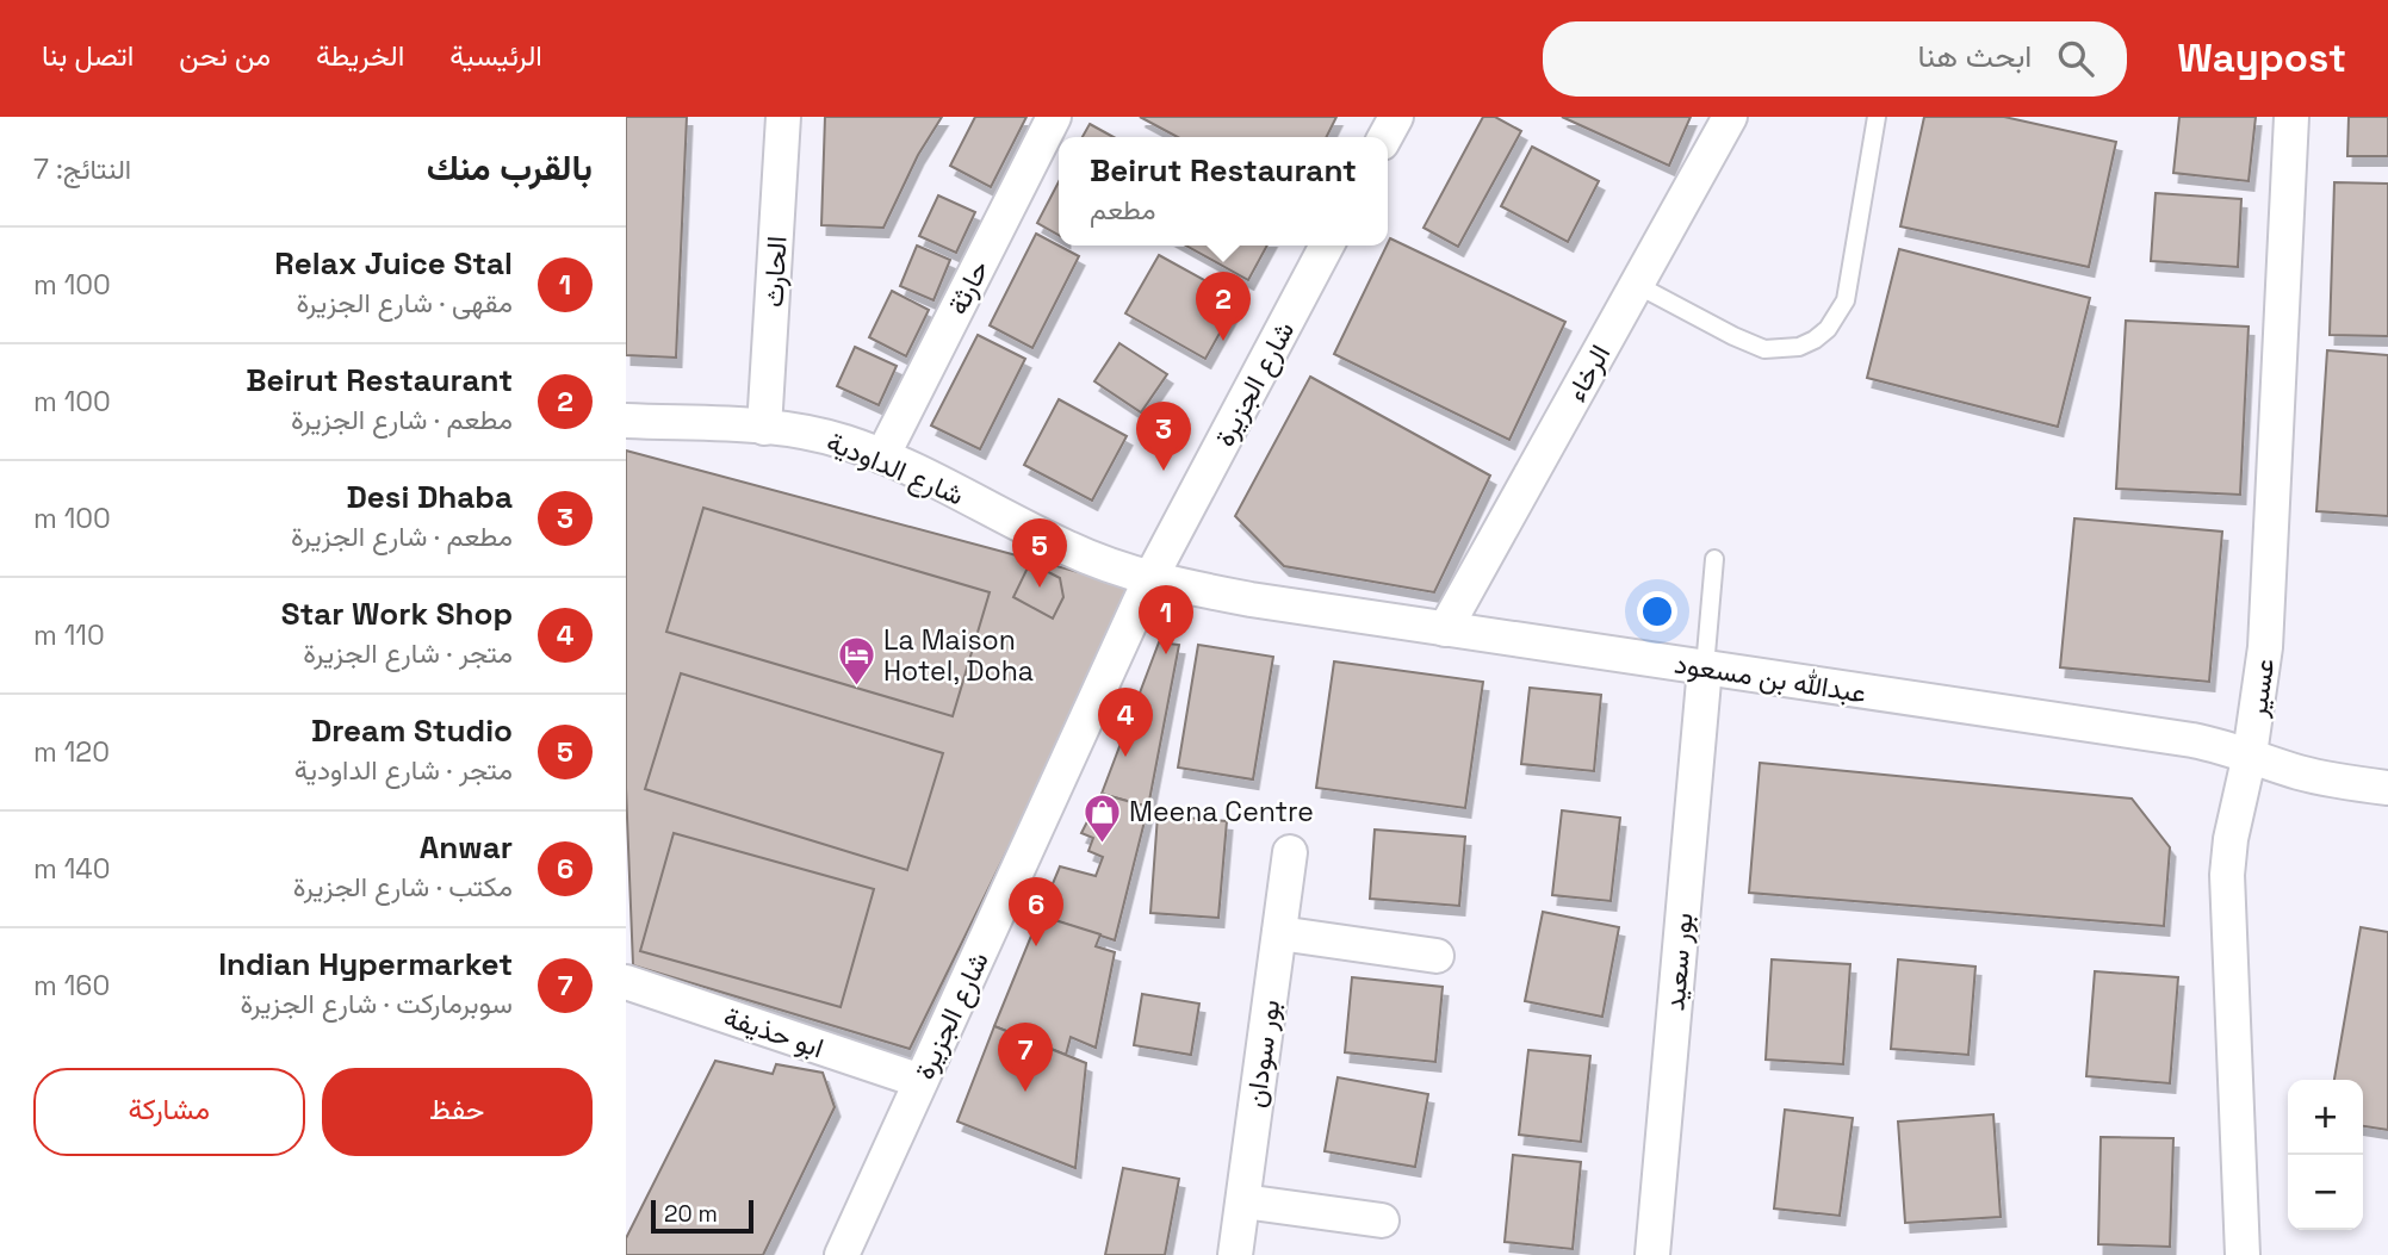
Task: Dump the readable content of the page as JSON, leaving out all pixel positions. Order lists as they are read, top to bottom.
{
  "streets": {
    "street": [
      "الحارث",
      "حارثة",
      "الرخاء",
      "شارع الجزيرة",
      "شارع الداودية",
      "عبدالله بن مسعود",
      "عسير",
      "بور سعيد",
      "ابو حذيفة",
      "بور سودان"
    ]
  },
  "crossings": [
    ["الحارث", "شارع الداودية"],
    ["حارثة", "شارع الداودية"],
    ["الرخاء", "عبدالله بن مسعود"],
    ["شارع الجزيرة", "شارع الداودية"],
    ["شارع الجزيرة", "عبدالله بن مسعود"],
    ["شارع الجزيرة", "ابو حذيفة"],
    ["شارع الداودية", "عبدالله بن مسعود"],
    ["عبدالله بن مسعود", "عسير"],
    ["عبدالله بن مسعود", "بور سعيد"]
  ],
  "places": {
    "hotel": ["La Maison Hotel, Doha"],
    "shop": ["Meena Centre"]
  },
  "scale_bar": "20 m",
  "page": {
    "header": "Waypost",
    "search": "ابحث هنا",
    "nav": [
      "الرئيسية",
      "الخريطة",
      "من نحن",
      "اتصل بنا"
    ],
    "heading": ["بالقرب منك", "النتائج: 7"],
    "popup": ["Beirut Restaurant", "مطعم"],
    "list": [
      {
        "mark": "1",
        "name": "Relax Juice Stal",
        "note": "مقهى · شارع الجزيرة",
        "value": "100 m"
      },
      {
        "mark": "2",
        "name": "Beirut Restaurant",
        "note": "مطعم · شارع الجزيرة",
        "value": "100 m"
      },
      {
        "mark": "3",
        "name": "Desi Dhaba",
        "note": "مطعم · شارع الجزيرة",
        "value": "100 m"
      },
      {
        "mark": "4",
        "name": "Star Work Shop",
        "note": "متجر · شارع الجزيرة",
        "value": "110 m"
      },
      {
        "mark": "5",
        "name": "Dream Studio",
        "note": "متجر · شارع الداودية",
        "value": "120 m"
      },
      {
        "mark": "6",
        "name": "Anwar",
        "note": "مكتب · شارع الجزيرة",
        "value": "140 m"
      },
      {
        "mark": "7",
        "name": "Indian Hypermarket",
        "note": "سوبرماركت · شارع الجزيرة",
        "value": "160 m"
      }
    ],
    "pins": [
      "2",
      "3",
      "5",
      "1",
      "4",
      "6",
      "7"
    ],
    "buttons": ["حفظ", "مشاركة"],
    "map_buttons": ["+", "−"],
    "scale": "20 m"
  }
}
